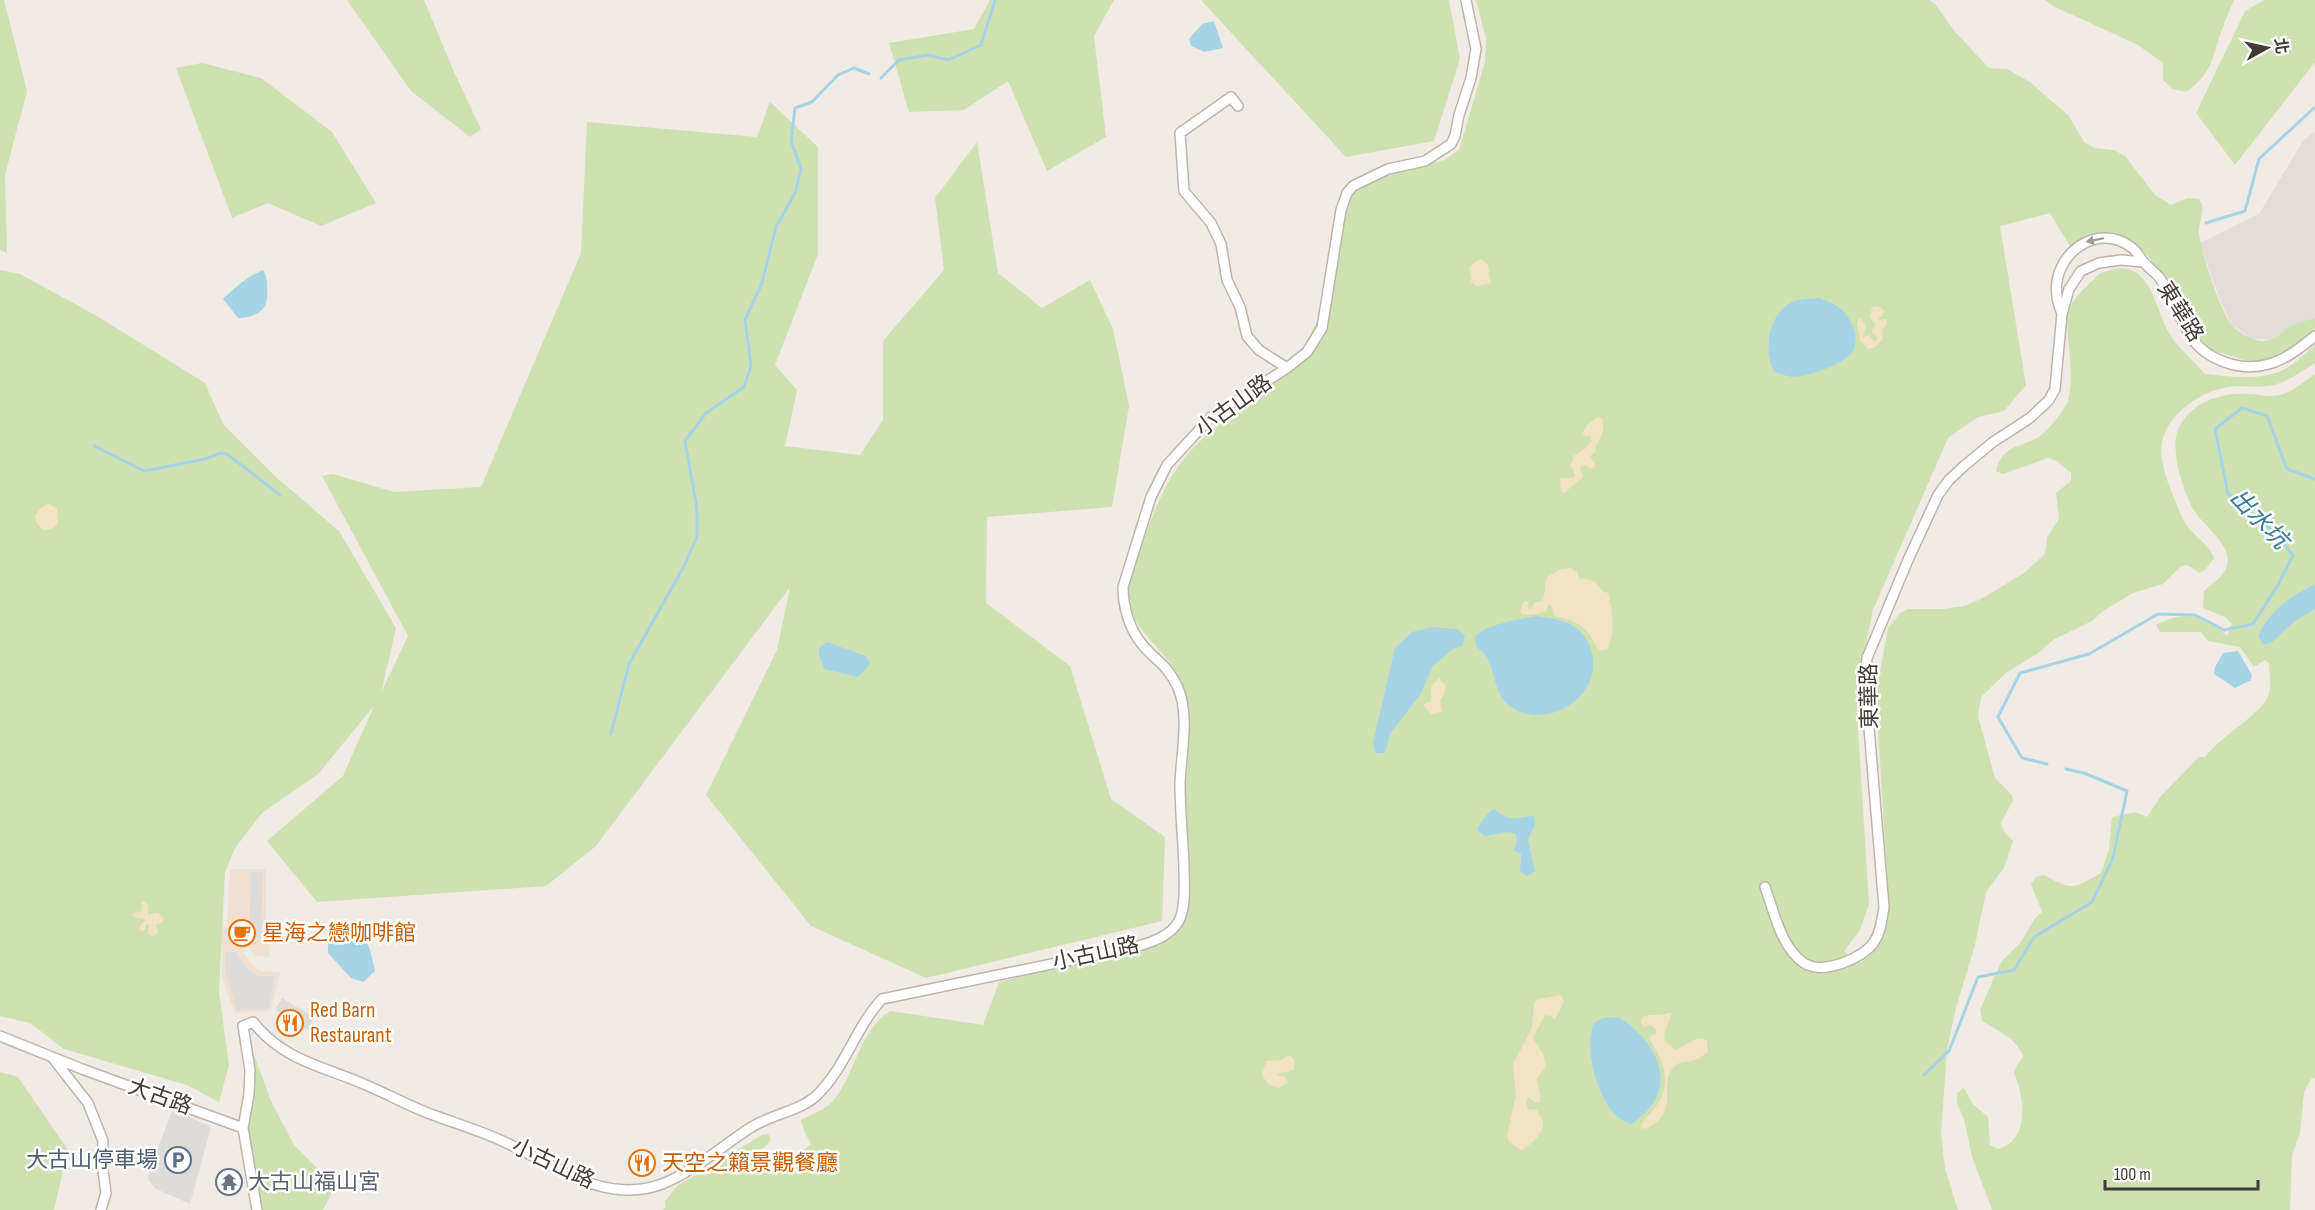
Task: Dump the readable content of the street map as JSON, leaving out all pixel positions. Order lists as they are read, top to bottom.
{
  "streets": {
    "street": ["東華路", "小古山路", "大古路"]
  },
  "crossings": [
    ["小古山路", "大古路"]
  ],
  "water": ["出水坑"],
  "places": {
    "cafe": ["星海之戀咖啡館"],
    "restaurant": ["Red Barn Restaurant", "天空之籟景觀餐廳"],
    "parking": ["大古山停車場"],
    "temple": ["大古山福山宮"]
  },
  "scale_bar": "100 m",
  "north": "right"
}
